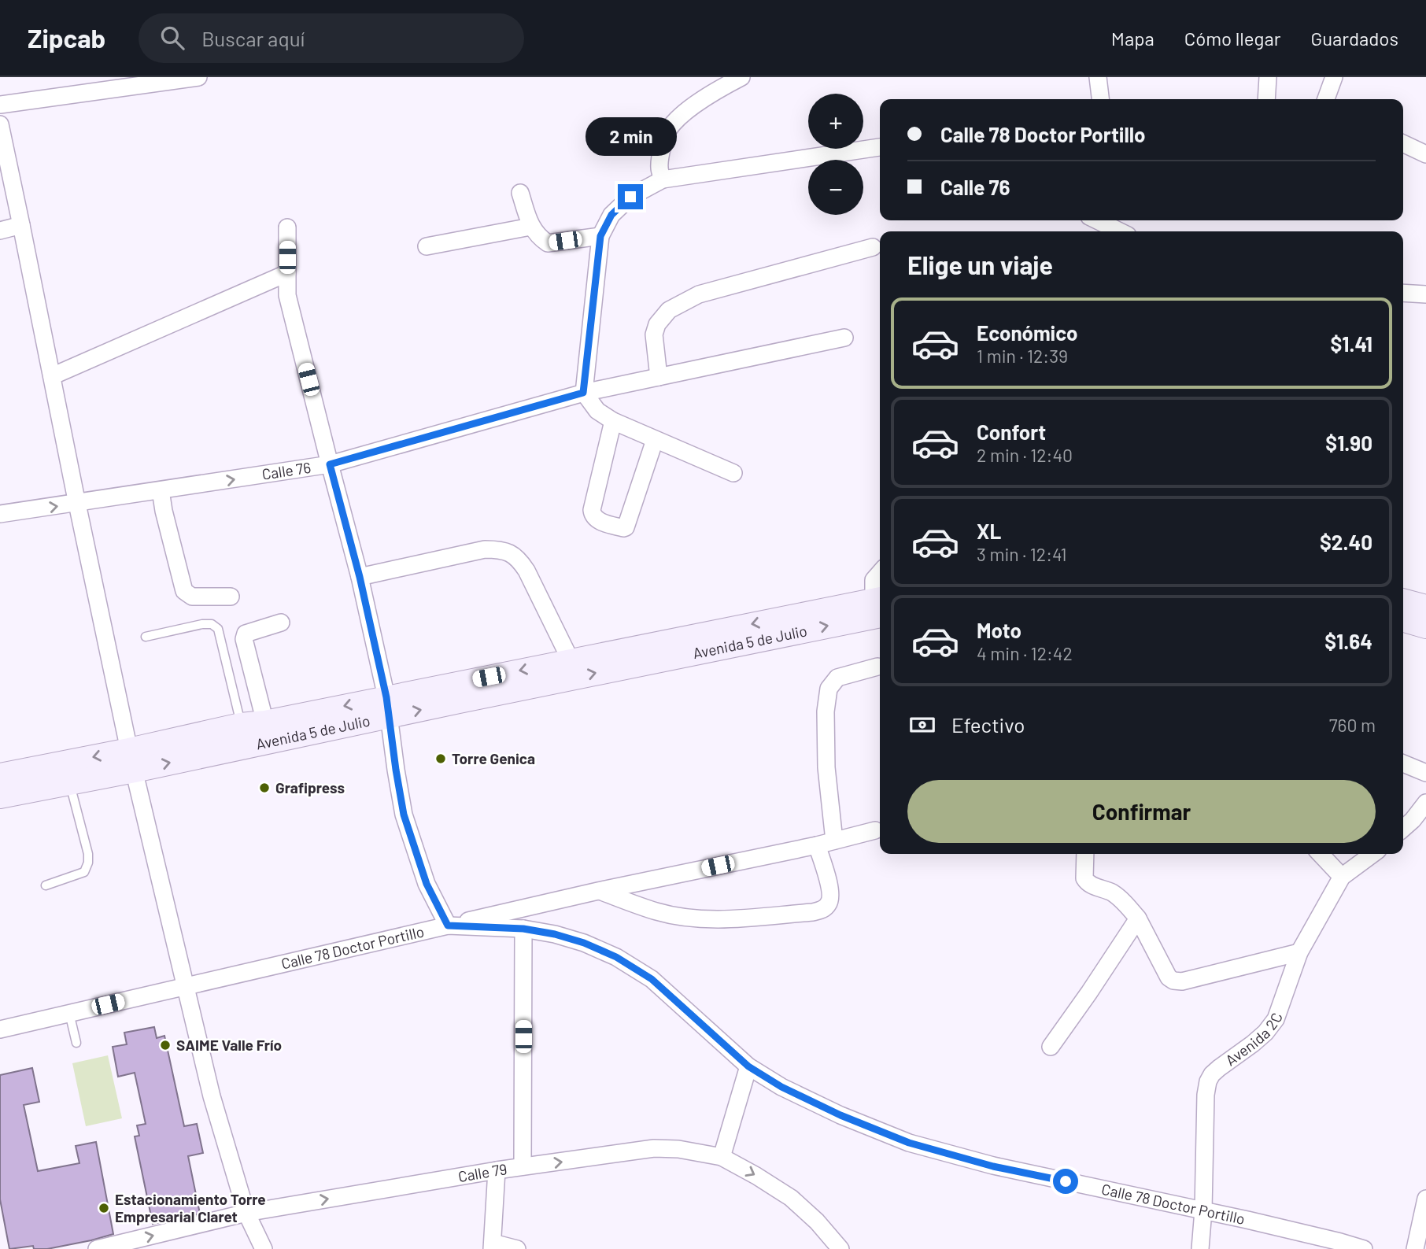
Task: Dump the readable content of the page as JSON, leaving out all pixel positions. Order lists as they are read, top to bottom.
{
  "streets": {
    "main road": ["Avenida 5 de Julio"],
    "street": [
      "Calle 76",
      "Calle 78 Doctor Portillo",
      "Avenida 2C",
      "Calle 79"
    ]
  },
  "crossings": [
    ["Calle 78 Doctor Portillo", "Avenida 2C"]
  ],
  "one_way": ["Calle 79"],
  "places": [
    "Torre Genica",
    "Grafipress",
    "SAIME Valle Frío",
    "Estacionamiento Torre Empresarial Claret"
  ],
  "page": {
    "header": "Zipcab",
    "search": "Buscar aquí",
    "nav": ["Mapa", "Cómo llegar", "Guardados"],
    "map_buttons": ["+", "−"],
    "banner": ["Calle 78 Doctor Portillo", "Calle 76"],
    "bubble": "2 min",
    "heading": "Elige un viaje",
    "list": [
      {
        "name": "Económico",
        "note": "1 min · 12:39",
        "value": "$1.41"
      },
      {
        "name": "Confort",
        "note": "2 min · 12:40",
        "value": "$1.90"
      },
      {
        "name": "XL",
        "note": "3 min · 12:41",
        "value": "$2.40"
      },
      {
        "name": "Moto",
        "note": "4 min · 12:42",
        "value": "$1.64"
      }
    ],
    "pay": ["Efectivo", "760 m"],
    "buttons": "Confirmar"
  }
}
